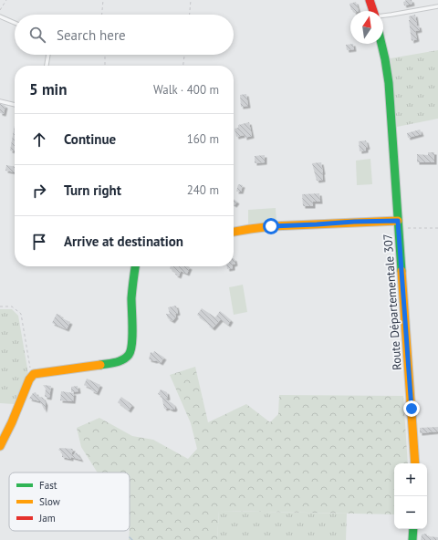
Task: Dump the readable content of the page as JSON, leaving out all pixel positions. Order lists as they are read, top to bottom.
{
  "streets": {
    "main road": ["Route Départementale 307"]
  },
  "legend": ["Fast", "Slow", "Jam"],
  "north": "top",
  "page": {
    "search": "Search here",
    "heading": ["5 min", "Walk · 400 m"],
    "list": [
      ["Continue", "160 m"],
      ["Turn right", "240 m"],
      "Arrive at destination"
    ],
    "map_buttons": ["+", "−"]
  }
}
